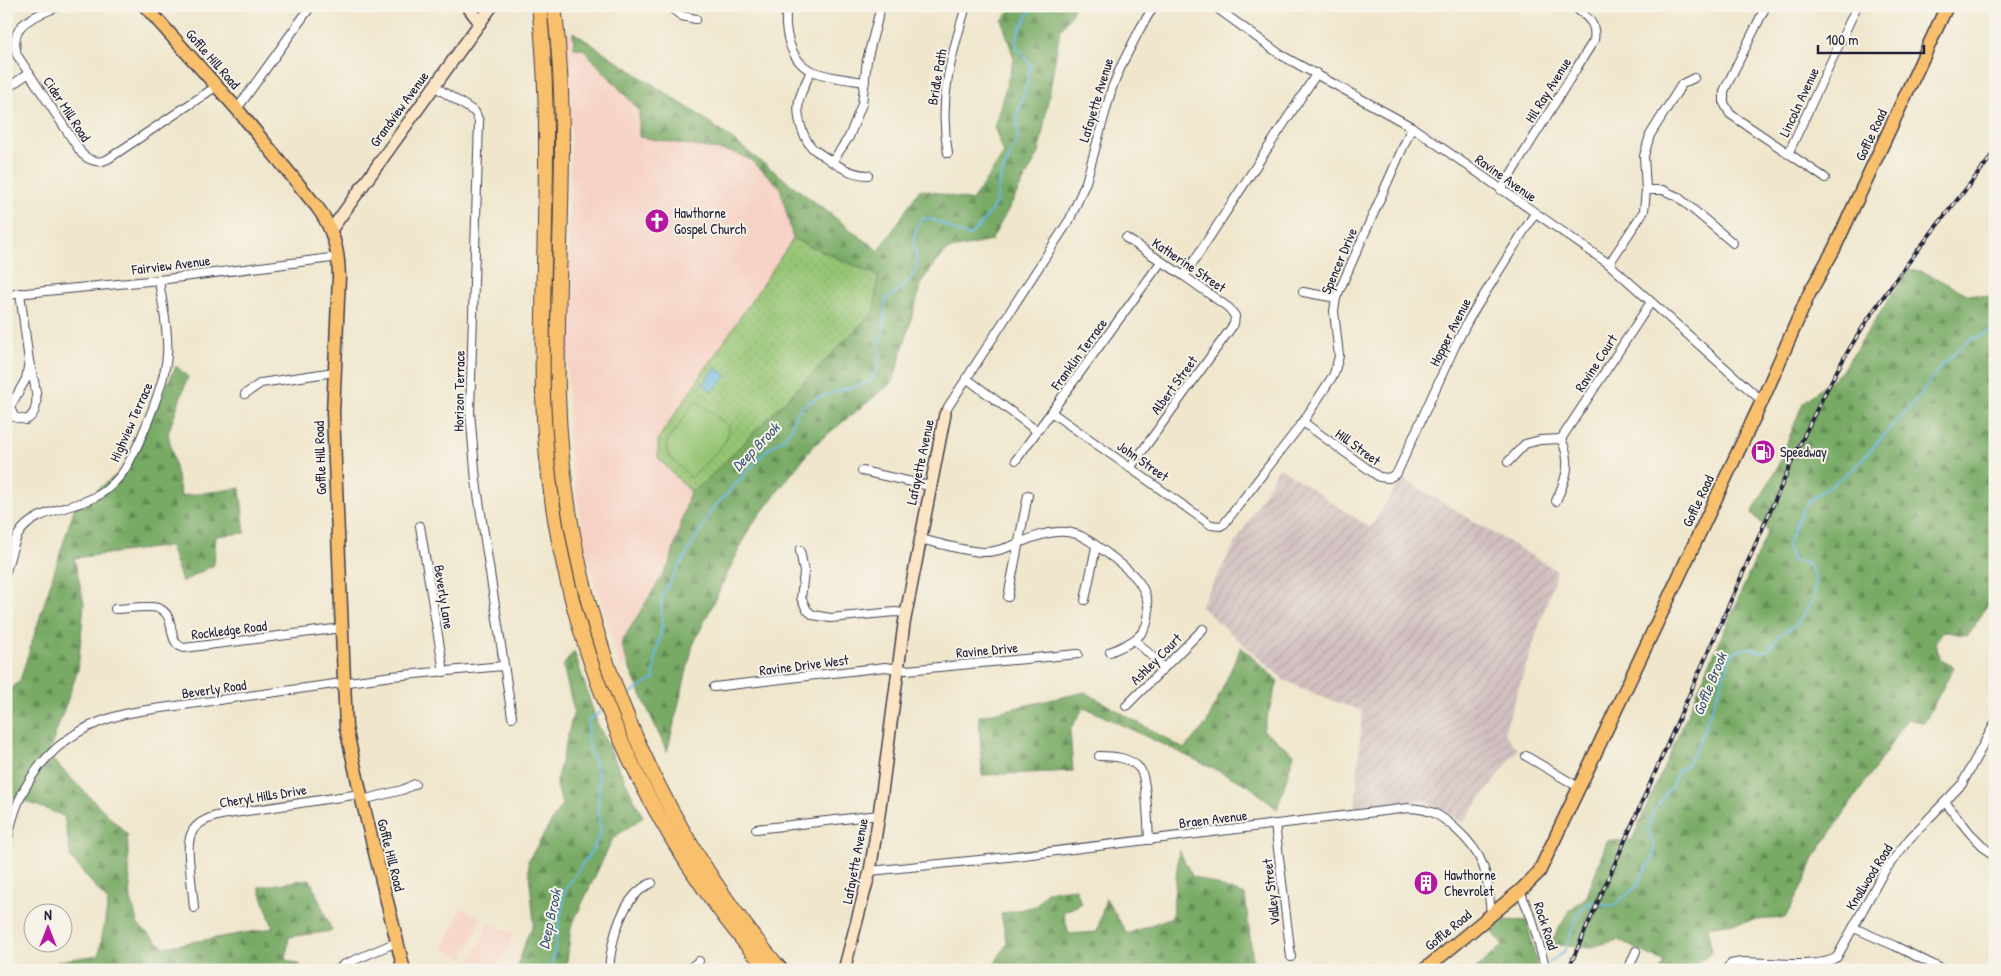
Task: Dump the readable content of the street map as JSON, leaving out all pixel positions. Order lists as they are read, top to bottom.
{
  "streets": {
    "main road": ["Goffle Hill Road", "Goffle Road"],
    "street": [
      "Bridle Path",
      "Hil Ray Avenue",
      "Lafayette Avenue",
      "Lincoln Avenue",
      "Cider Mill Road",
      "Grandview Avenue",
      "Ravine Avenue",
      "Spencer Drive",
      "Fairview Avenue",
      "Katherine Street",
      "Hopper Avenue",
      "Franklin Terrace",
      "Ravine Court",
      "Albert Street",
      "Horizon Terrace",
      "Highview Terrace",
      "Hill Street",
      "John Street",
      "Beverly Lane",
      "Rockledge Road",
      "Ravine Drive",
      "Ashley Court",
      "Ravine Drive West",
      "Beverly Road",
      "Cheryl Hills Drive",
      "Braen Avenue",
      "Knollwood Road",
      "Valley Street",
      "Rock Road"
    ]
  },
  "crossings": [
    ["Goffle Hill Road", "Cider Mill Road"],
    ["Goffle Hill Road", "Grandview Avenue"],
    ["Goffle Hill Road", "Fairview Avenue"],
    ["Goffle Hill Road", "Rockledge Road"],
    ["Goffle Hill Road", "Beverly Road"],
    ["Goffle Hill Road", "Cheryl Hills Drive"],
    ["Hil Ray Avenue", "Ravine Avenue"],
    ["Lafayette Avenue", "Ravine Drive"],
    ["Lafayette Avenue", "Ravine Drive West"],
    ["Lafayette Avenue", "Braen Avenue"],
    ["Grandview Avenue", "Horizon Terrace"],
    ["Goffle Road", "Ravine Avenue"],
    ["Goffle Road", "Braen Avenue"],
    ["Goffle Road", "Rock Road"],
    ["Ravine Avenue", "Spencer Drive"],
    ["Ravine Avenue", "Hopper Avenue"],
    ["Ravine Avenue", "Ravine Court"],
    ["Spencer Drive", "Hill Street"],
    ["Spencer Drive", "John Street"],
    ["Fairview Avenue", "Highview Terrace"],
    ["Katherine Street", "Franklin Terrace"],
    ["Katherine Street", "Albert Street"],
    ["Hopper Avenue", "Hill Street"],
    ["Franklin Terrace", "John Street"],
    ["Albert Street", "John Street"],
    ["Horizon Terrace", "Beverly Road"],
    ["Beverly Lane", "Beverly Road"],
    ["Ravine Drive", "Ravine Drive West"],
    ["Braen Avenue", "Valley Street"]
  ],
  "water": ["Deep Brook", "Goffle Brook"],
  "places": {
    "church": ["Hawthorne Gospel Church"],
    "fuel station": ["Speedway"],
    "building": ["Hawthorne Chevrolet"]
  },
  "scale_bar": "100 m",
  "north": "top"
}
